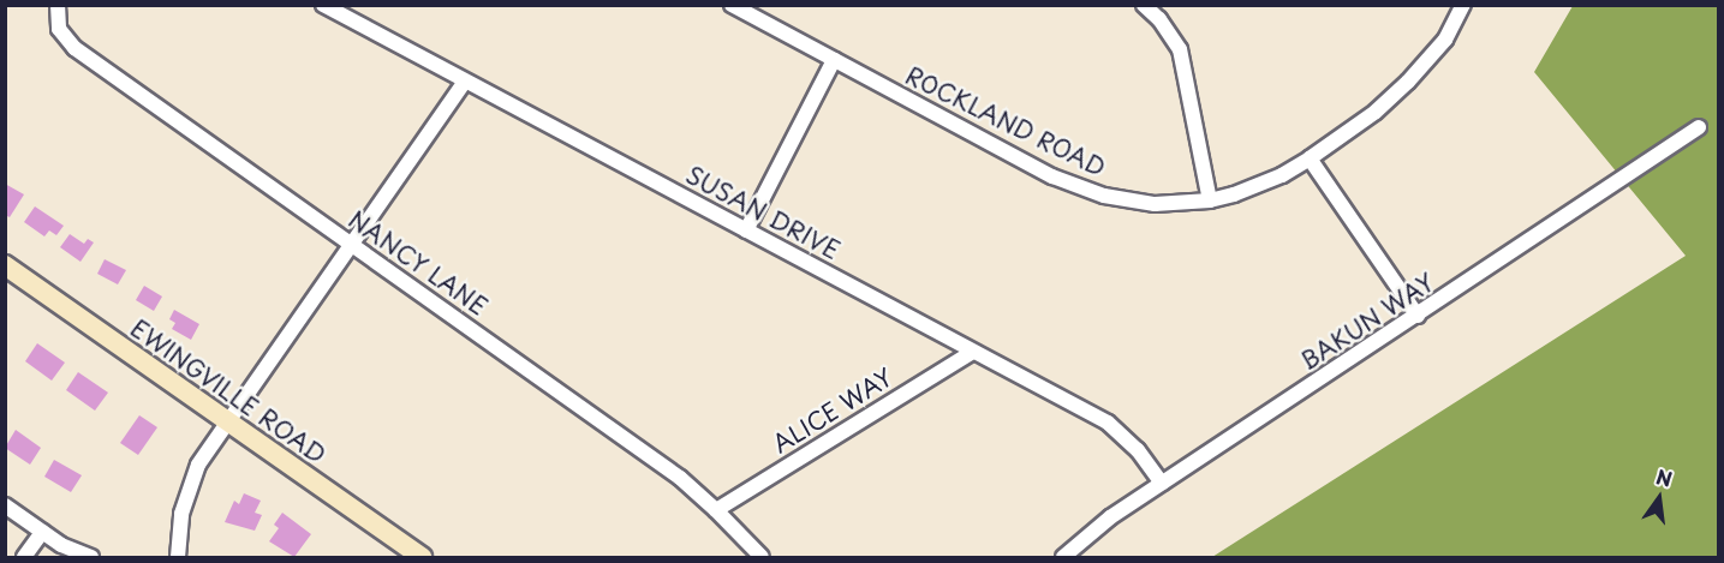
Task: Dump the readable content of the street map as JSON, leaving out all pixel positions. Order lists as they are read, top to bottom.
{
  "streets": {
    "main road": ["EWINGVILLE ROAD"],
    "street": [
      "ROCKLAND ROAD",
      "SUSAN DRIVE",
      "NANCY LANE",
      "BAKUN WAY",
      "ALICE WAY"
    ]
  },
  "crossings": [
    ["SUSAN DRIVE", "BAKUN WAY"],
    ["SUSAN DRIVE", "ALICE WAY"],
    ["NANCY LANE", "ALICE WAY"]
  ],
  "north": "top"
}
